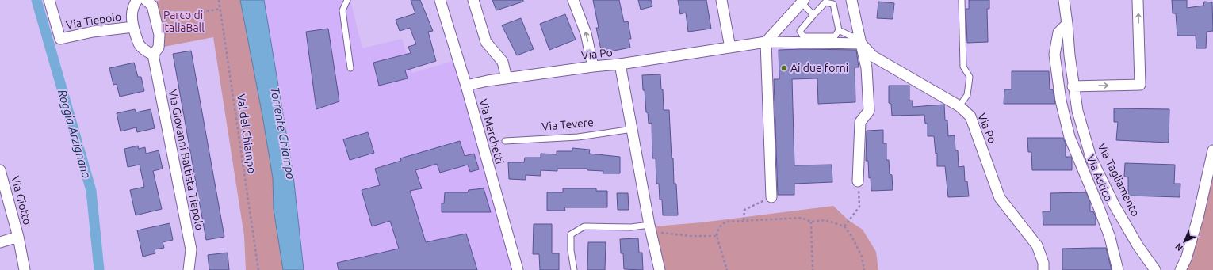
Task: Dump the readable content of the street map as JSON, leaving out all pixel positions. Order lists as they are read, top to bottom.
{
  "streets": {
    "street": [
      "Via Tiepolo",
      "Via Po",
      "Via Marchetti",
      "Via Giovanni Battista Tiepolo",
      "Via Astico",
      "Via Tagliamento",
      "Via Giotto"
    ],
    "lane": ["Via Tevere"],
    "path": ["Val del Chiampo"]
  },
  "crossings": [
    ["Via Po", "Via Marchetti"],
    ["Via Astico", "Via Tagliamento"]
  ],
  "water": ["Torrente Chiampo", "Roggia Arzignano"],
  "parks": ["Parco di ItaliaBall"],
  "places": ["Ai due forni"],
  "north": "bottom left"
}
